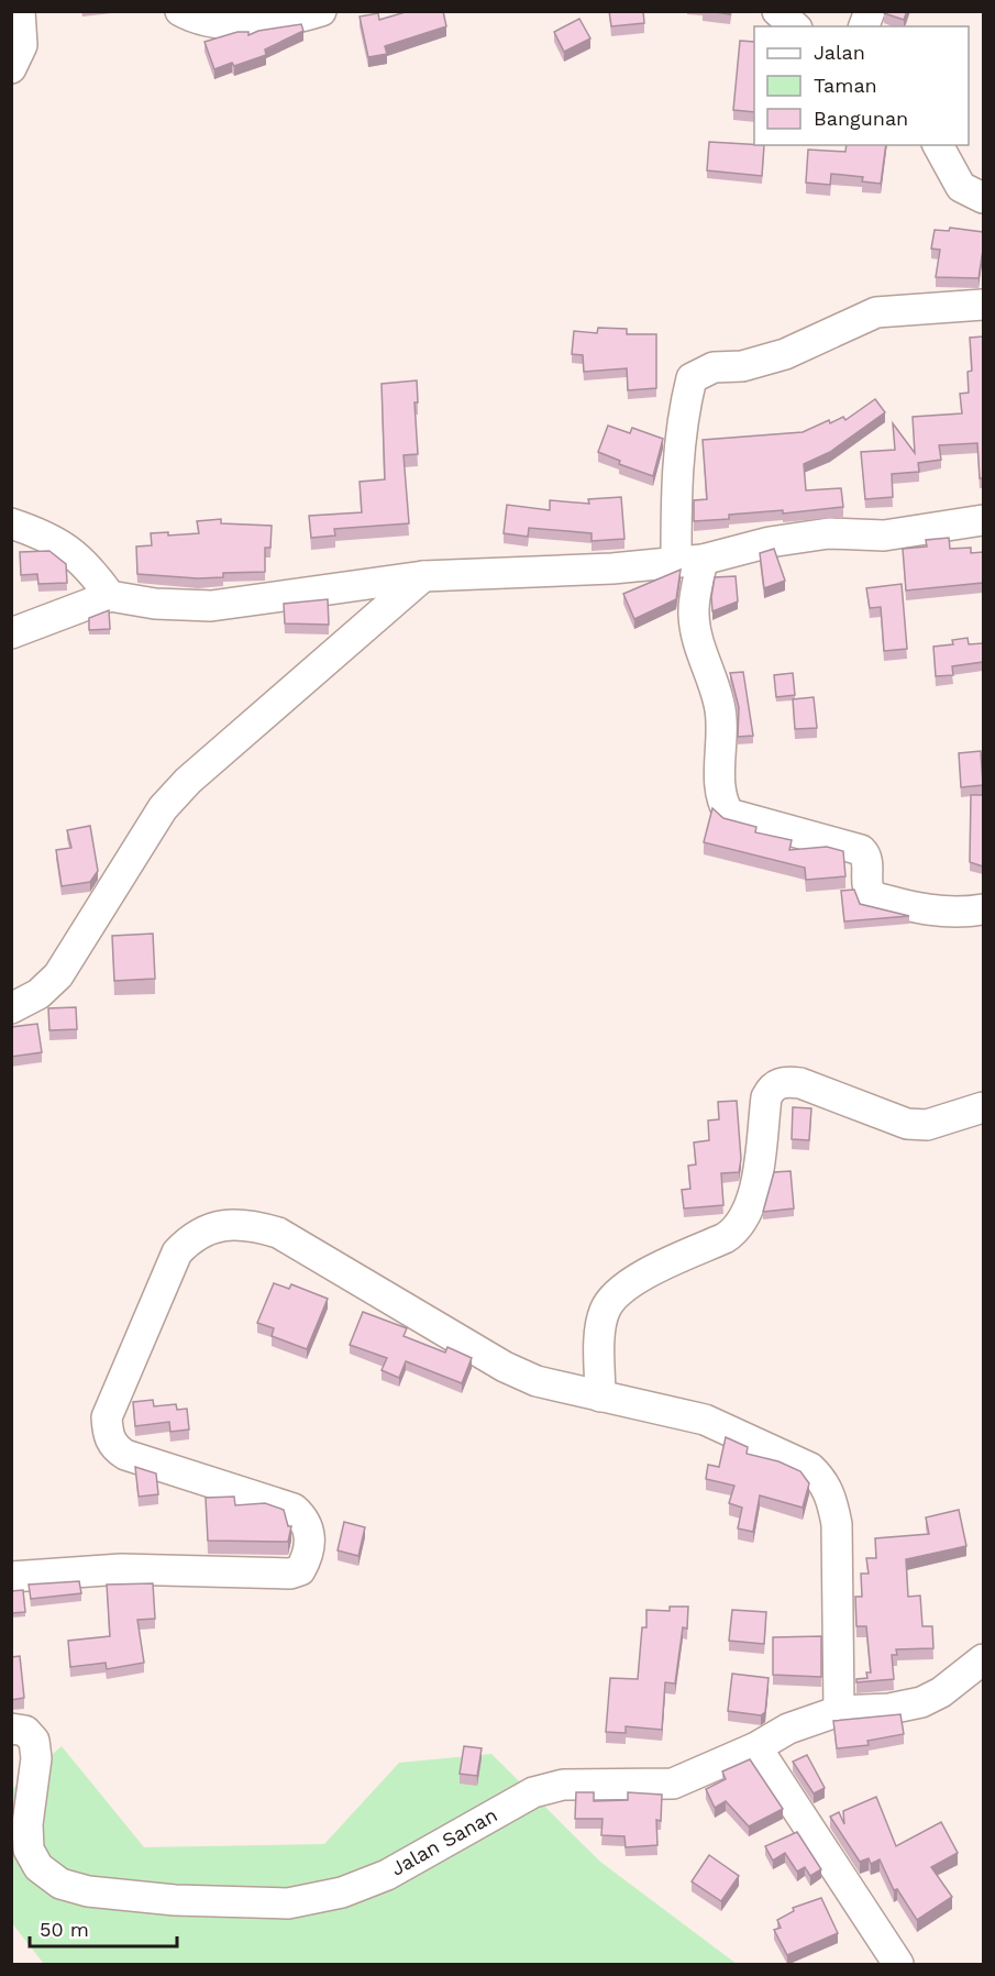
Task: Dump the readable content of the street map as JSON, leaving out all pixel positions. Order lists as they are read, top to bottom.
{
  "streets": {
    "street": ["Jalan Sanan"]
  },
  "legend": ["Jalan", "Taman", "Bangunan"],
  "scale_bar": "50 m"
}
